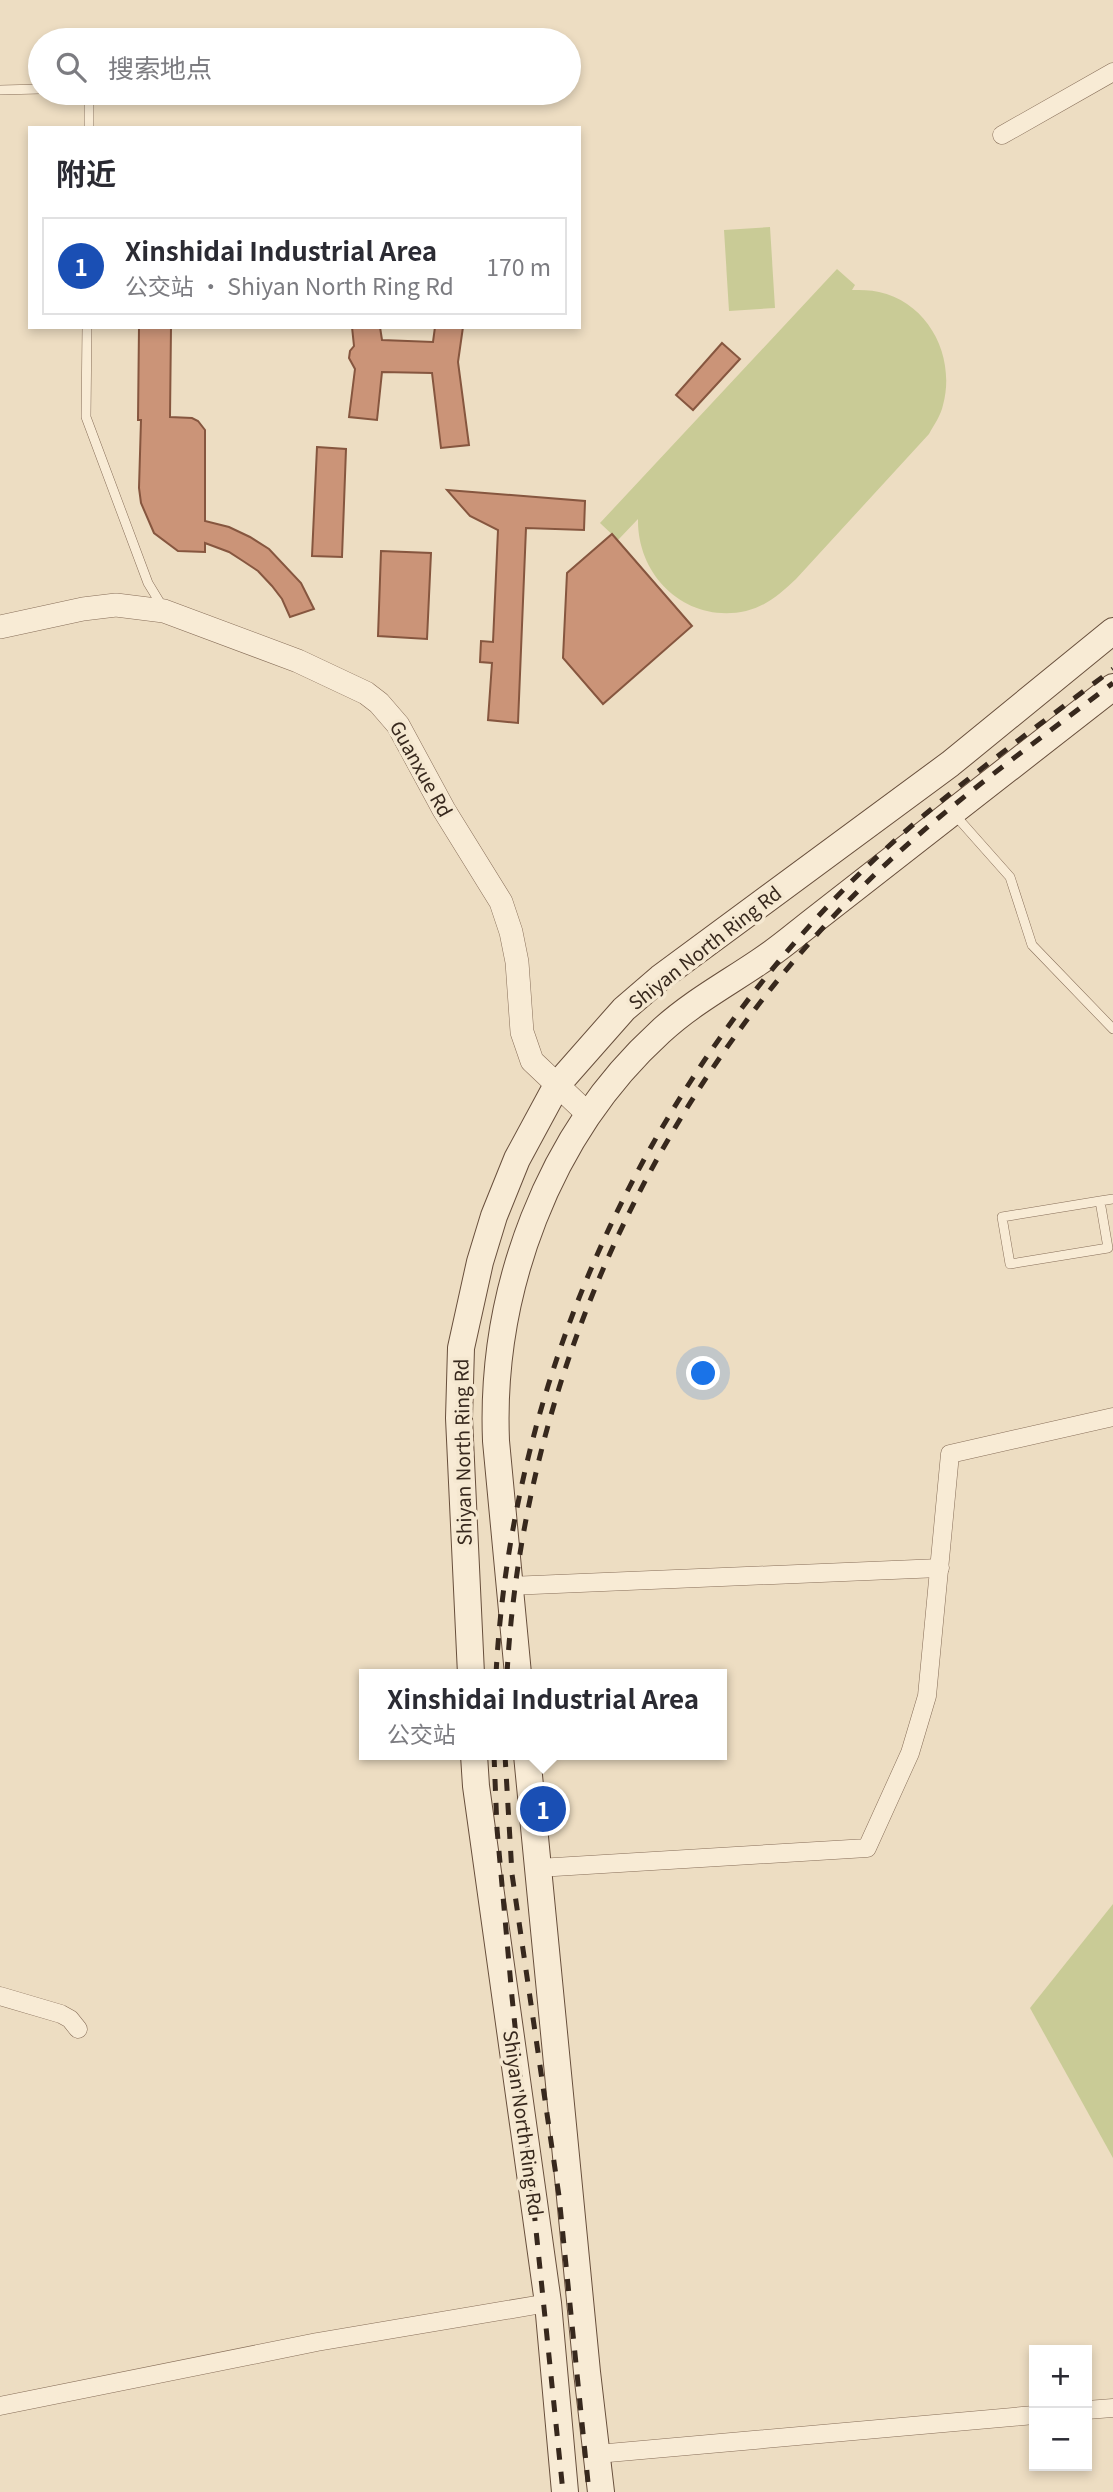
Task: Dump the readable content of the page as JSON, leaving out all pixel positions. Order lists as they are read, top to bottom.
{
  "streets": {
    "main road": ["Shiyan North Ring Rd"],
    "street": ["Guanxue Rd"]
  },
  "crossings": [
    ["Guanxue Rd", "Shiyan North Ring Rd"]
  ],
  "page": {
    "search": "搜索地点",
    "heading": "附近",
    "list": [
      {
        "mark": "1",
        "name": "Xinshidai Industrial Area",
        "note": "公交站 · Shiyan North Ring Rd",
        "value": "170 m"
      }
    ],
    "popup": ["Xinshidai Industrial Area", "公交站"],
    "pins": "1",
    "map_buttons": ["+", "−"]
  }
}
